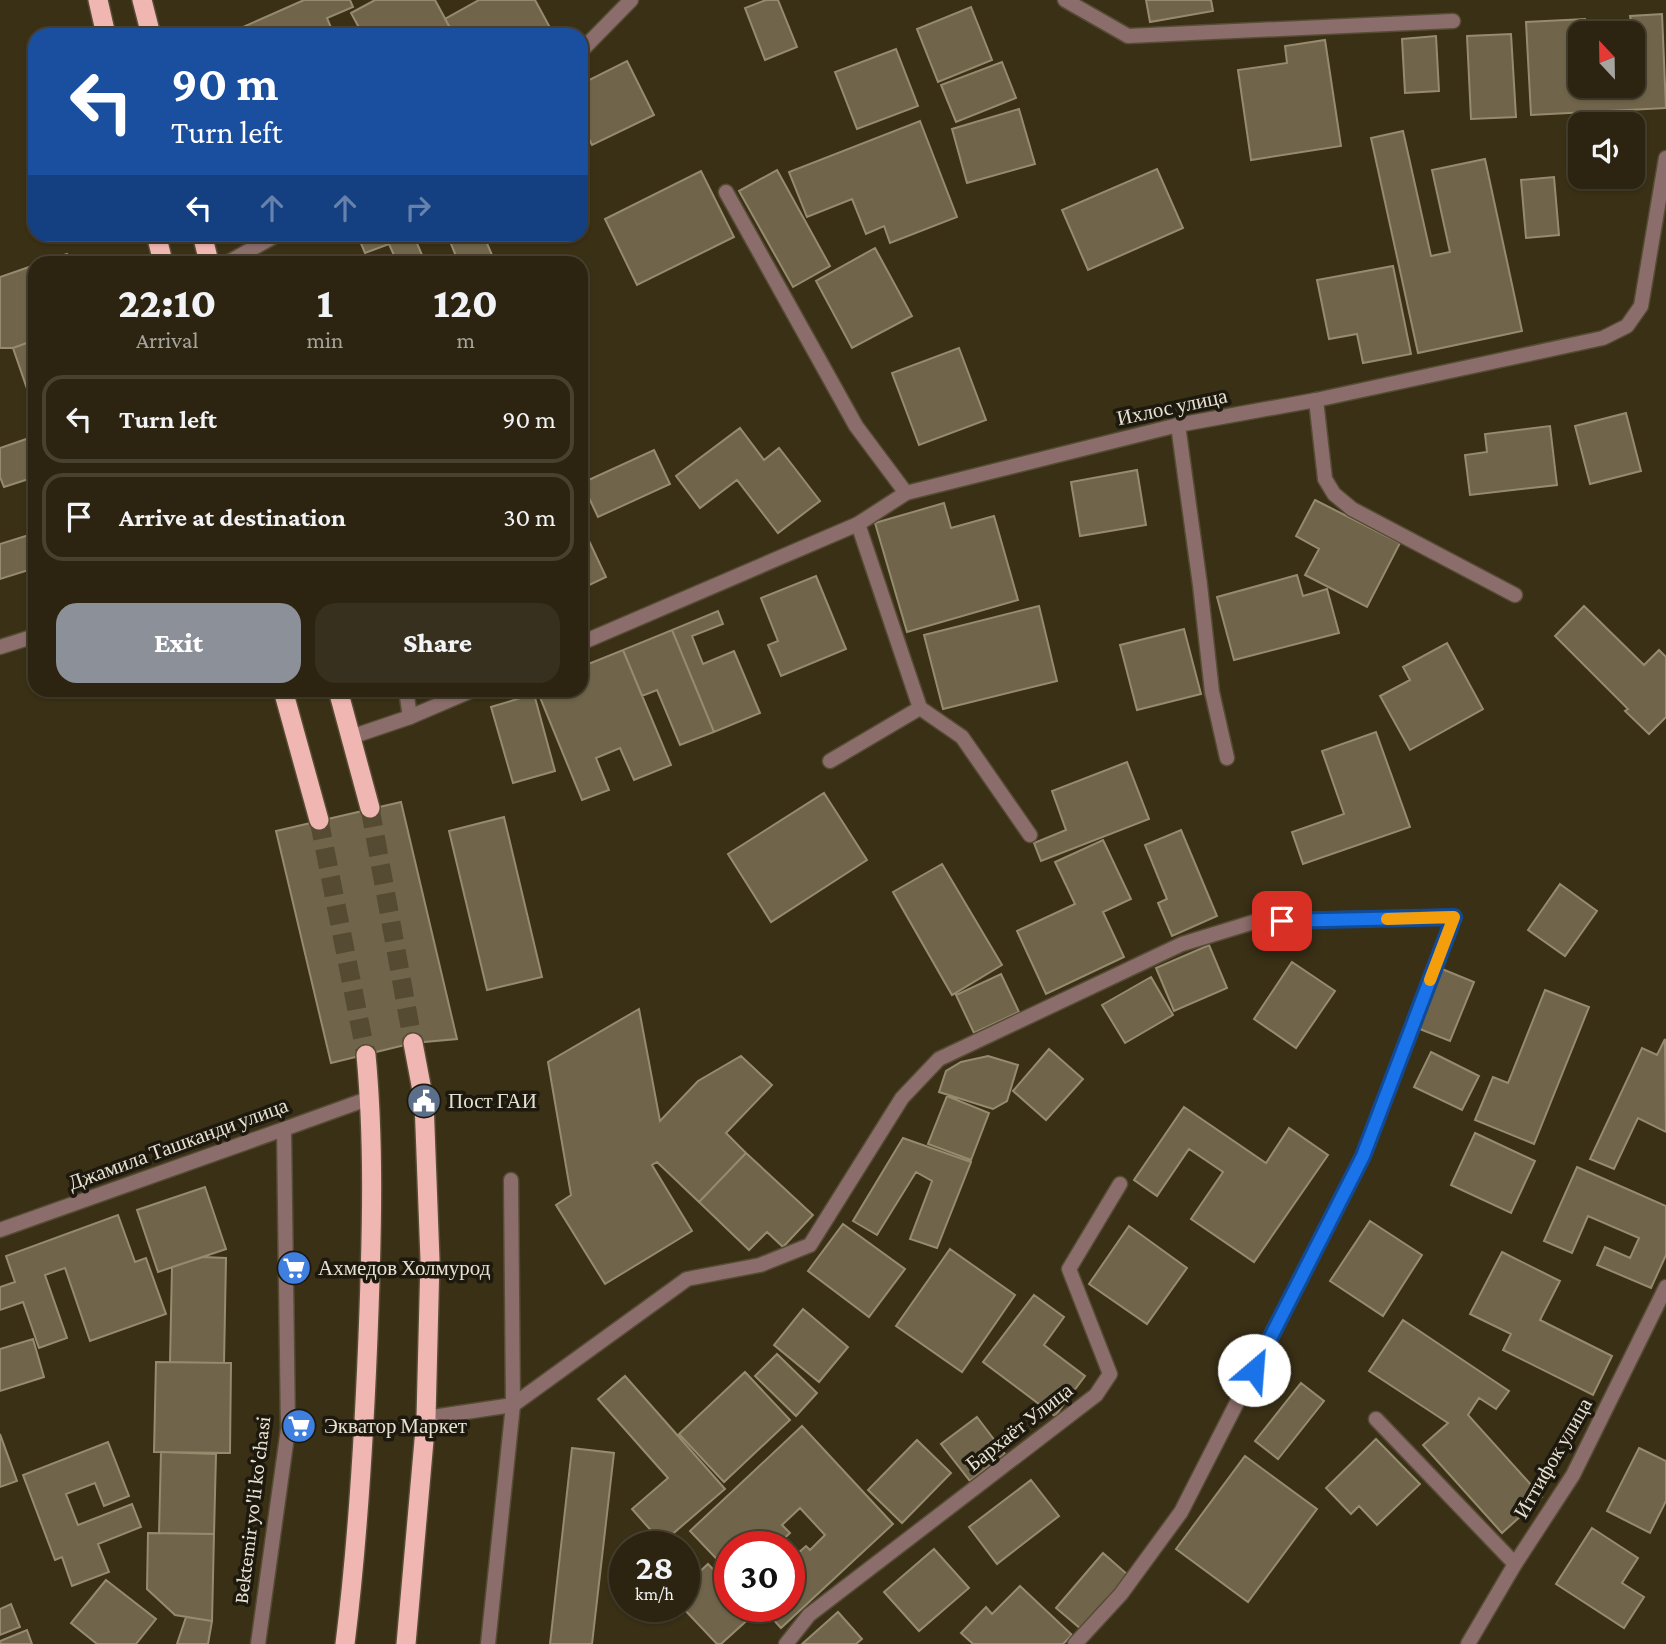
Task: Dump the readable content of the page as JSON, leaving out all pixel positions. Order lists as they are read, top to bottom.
{
  "streets": {
    "street": [
      "Ихлос улица",
      "Джамила Ташканди улица",
      "Бархаёт Улица",
      "Иттифок улица",
      "Bektemir yo'li ko'chasi"
    ]
  },
  "crossings": [
    ["Джамила Ташканди улица", "Bektemir yo'li ko'chasi"]
  ],
  "places": {
    "public building": ["Пост ГАИ"],
    "supermarket": ["Ахмедов Холмурод", "Экватор Маркет"]
  },
  "north": "top",
  "page": {
    "turn": ["90 m", "Turn left"],
    "eta": [
      "22:10",
      "Arrival",
      "1",
      "min",
      "120",
      "m"
    ],
    "list": [
      {
        "name": "Turn left",
        "value": "90 m"
      },
      {
        "name": "Arrive at destination",
        "value": "30 m"
      }
    ],
    "buttons": ["Exit", "Share"],
    "speed": "28 km/h",
    "limit": "30"
  }
}
